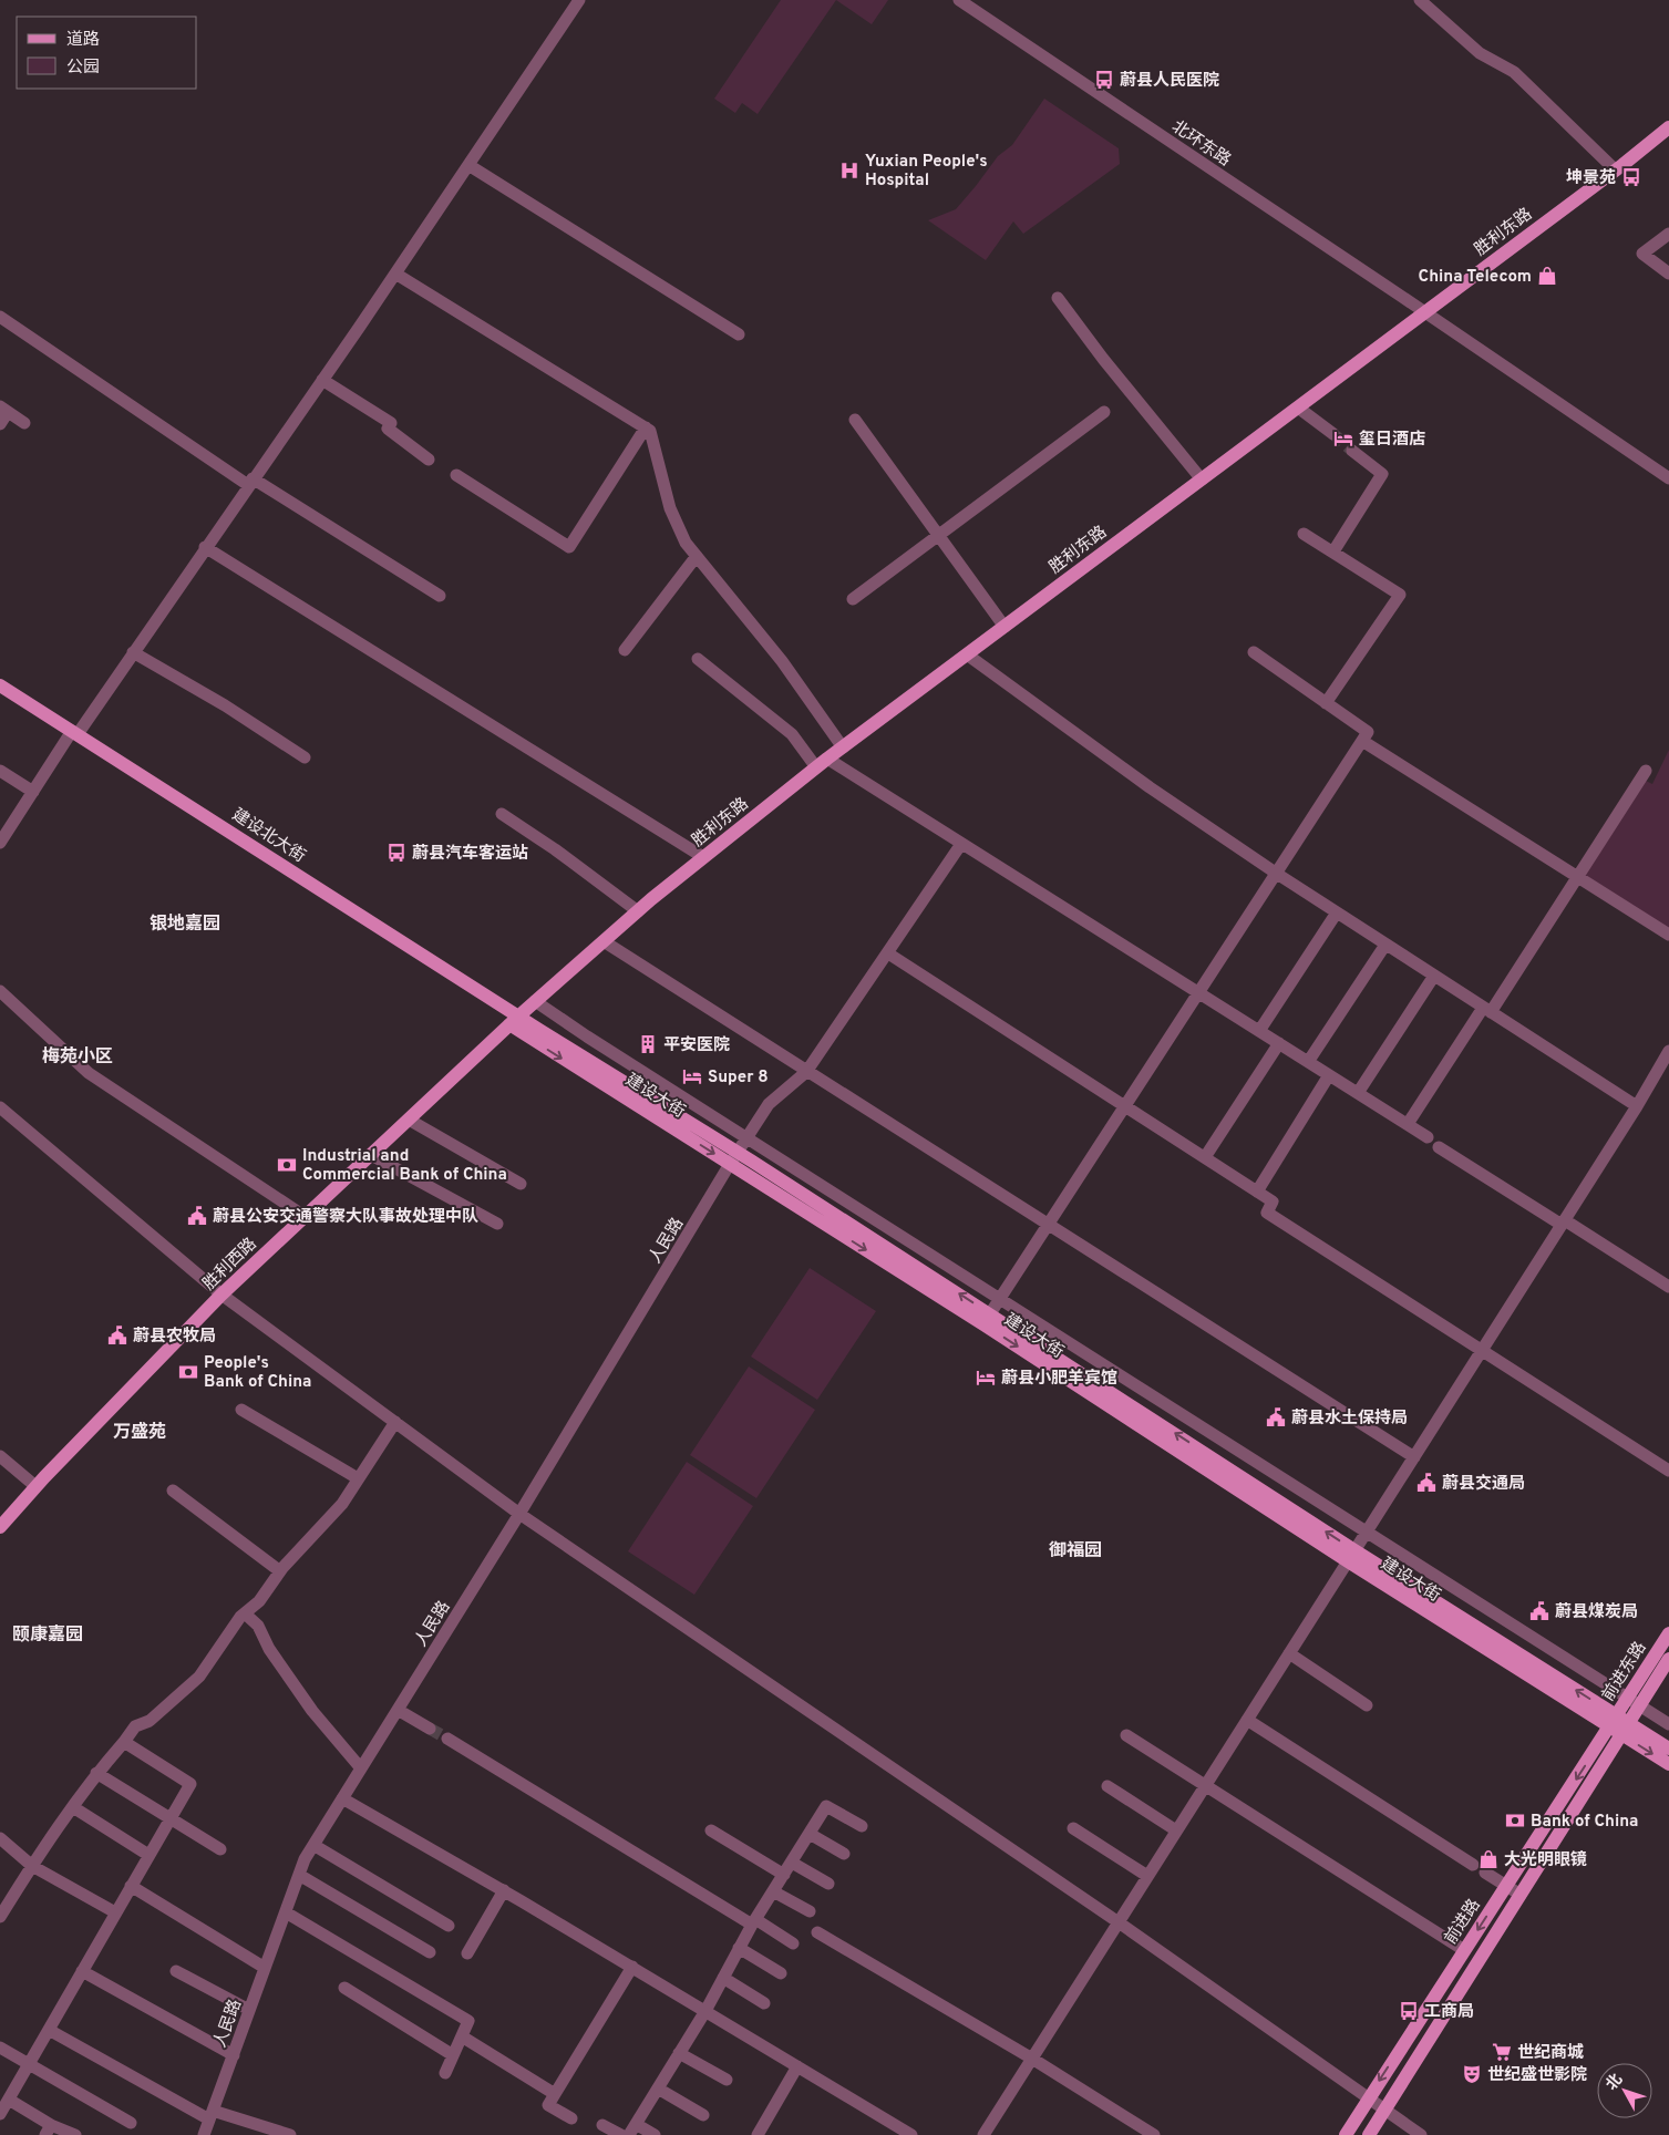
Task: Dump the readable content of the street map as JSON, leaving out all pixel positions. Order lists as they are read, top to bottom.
{
  "streets": {
    "main road": [
      "胜利东路",
      "建设北大街",
      "建设大街",
      "胜利西路",
      "前进东路",
      "前进路"
    ],
    "street": ["北环东路", "人民路"]
  },
  "crossings": [
    ["北环东路", "胜利东路"],
    ["胜利东路", "建设北大街"],
    ["胜利东路", "建设大街"],
    ["胜利东路", "胜利西路"],
    ["建设北大街", "建设大街"],
    ["建设北大街", "胜利西路"],
    ["建设大街", "人民路"],
    ["建设大街", "胜利西路"],
    ["建设大街", "前进东路"],
    ["建设大街", "前进路"],
    ["前进东路", "前进路"]
  ],
  "districts": [
    "银地嘉园",
    "梅苑小区",
    "万盛苑",
    "御福园",
    "颐康嘉园"
  ],
  "places": {
    "bus stop": [
      "蔚县人民医院",
      "坤景苑",
      "蔚县汽车客运站",
      "工商局"
    ],
    "hospital": ["Yuxian People's Hospital"],
    "shop": ["China Telecom", "大光明眼镜"],
    "hotel": ["玺日酒店", "Super 8", "蔚县小肥羊宾馆"],
    "building": ["平安医院"],
    "bank": ["Industrial and Commercial Bank of China", "People's Bank of China", "Bank of China"],
    "public building": [
      "蔚县公安交通警察大队事故处理中队",
      "蔚县农牧局",
      "蔚县水土保持局",
      "蔚县交通局",
      "蔚县煤炭局"
    ],
    "supermarket": ["世纪商城"],
    "theatre": ["世纪盛世影院"]
  },
  "legend": ["道路", "公园"],
  "north": "top left"
}
